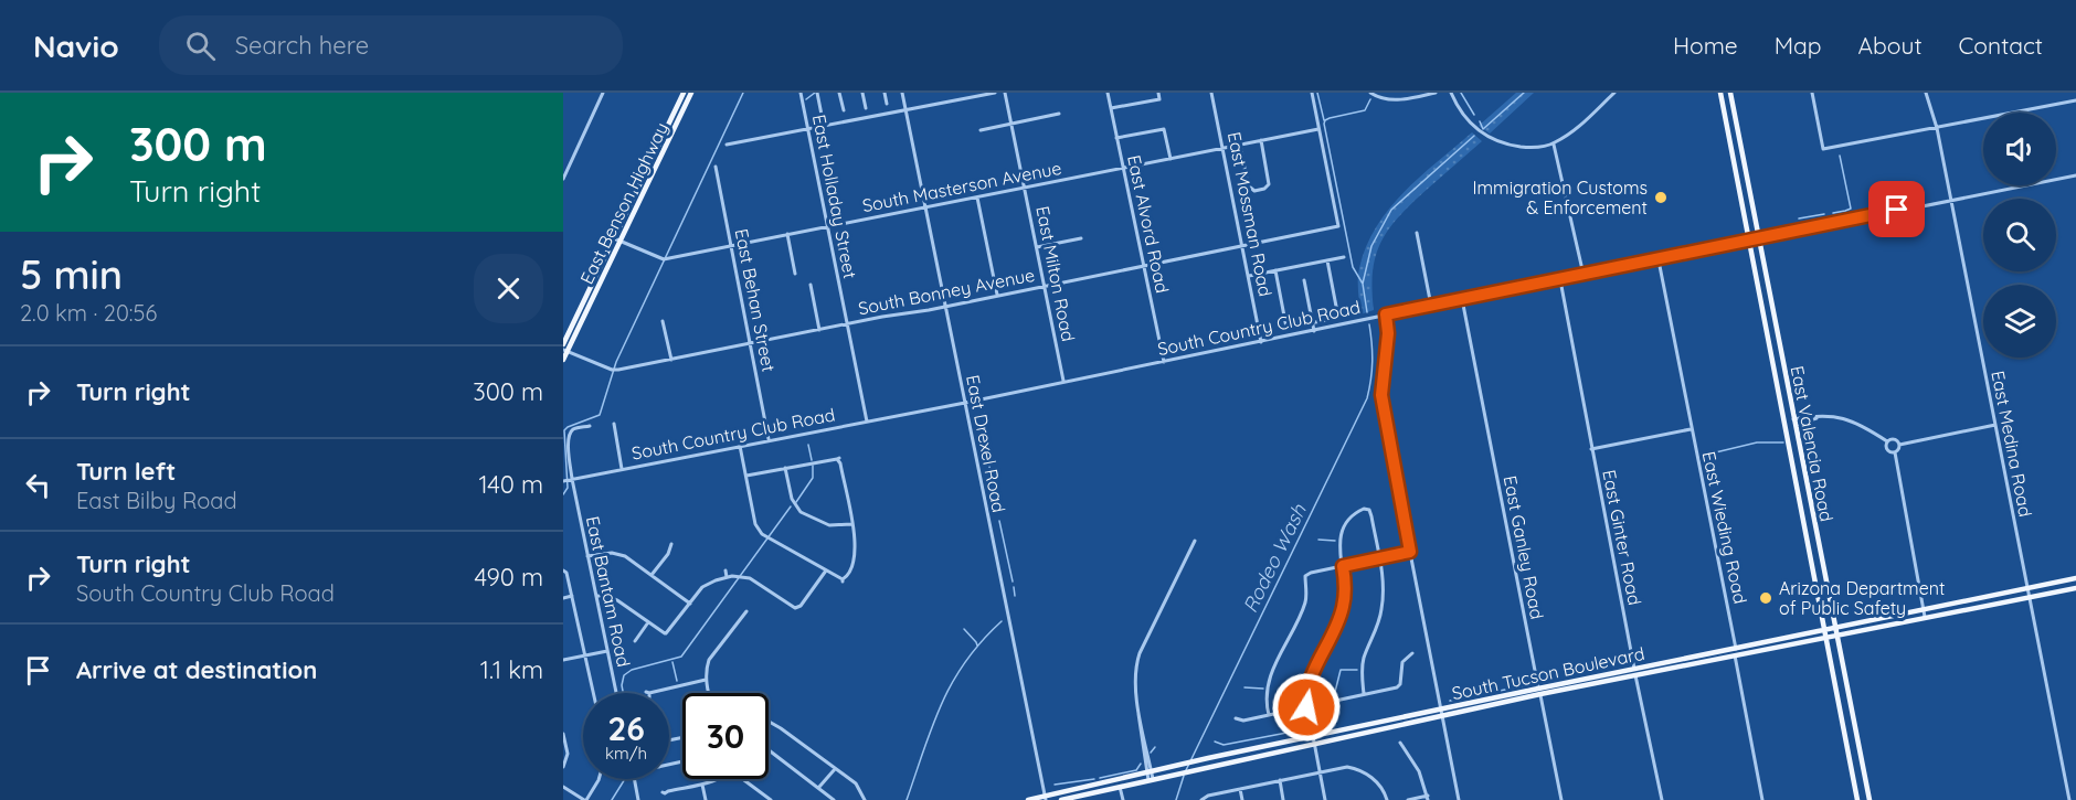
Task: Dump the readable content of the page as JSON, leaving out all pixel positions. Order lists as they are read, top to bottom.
{
  "streets": {
    "main road": ["East Benson Highway", "East Valencia Road", "South Tucson Boulevard"],
    "street": [
      "South Masterson Avenue",
      "East Holladay Street",
      "East Mossman Road",
      "East Alvord Road",
      "East Milton Road",
      "South Bonney Avenue",
      "East Behan Street",
      "South Country Club Road",
      "East Drexel Road",
      "East Medina Road",
      "East Wieding Road",
      "East Ginter Road",
      "East Ganley Road",
      "East Bantam Road"
    ]
  },
  "crossings": [
    ["South Masterson Avenue", "East Holladay Street"],
    ["South Masterson Avenue", "East Benson Highway"],
    ["South Masterson Avenue", "East Mossman Road"],
    ["South Masterson Avenue", "East Alvord Road"],
    ["South Masterson Avenue", "East Milton Road"],
    ["South Masterson Avenue", "South Bonney Avenue"],
    ["South Masterson Avenue", "East Behan Street"],
    ["South Masterson Avenue", "East Drexel Road"],
    ["East Holladay Street", "South Bonney Avenue"],
    ["East Holladay Street", "South Country Club Road"],
    ["East Benson Highway", "South Bonney Avenue"],
    ["East Mossman Road", "South Bonney Avenue"],
    ["East Mossman Road", "South Country Club Road"],
    ["East Alvord Road", "South Bonney Avenue"],
    ["East Alvord Road", "South Country Club Road"],
    ["East Milton Road", "South Bonney Avenue"],
    ["East Milton Road", "South Country Club Road"],
    ["South Bonney Avenue", "East Behan Street"],
    ["South Bonney Avenue", "East Drexel Road"],
    ["East Behan Street", "South Country Club Road"],
    ["South Country Club Road", "East Drexel Road"],
    ["South Country Club Road", "East Valencia Road"],
    ["South Country Club Road", "East Medina Road"],
    ["South Country Club Road", "East Wieding Road"],
    ["South Country Club Road", "East Ginter Road"],
    ["South Country Club Road", "East Ganley Road"],
    ["South Country Club Road", "East Bantam Road"],
    ["East Drexel Road", "South Tucson Boulevard"],
    ["East Valencia Road", "South Tucson Boulevard"],
    ["East Medina Road", "South Tucson Boulevard"],
    ["East Wieding Road", "South Tucson Boulevard"],
    ["East Ginter Road", "South Tucson Boulevard"],
    ["East Ganley Road", "South Tucson Boulevard"]
  ],
  "water": ["Rodeo Wash"],
  "places": ["Immigration Customs & Enforcement", "Arizona Department of Public Safety"],
  "page": {
    "header": "Navio",
    "search": "Search here",
    "nav": [
      "Home",
      "Map",
      "About",
      "Contact"
    ],
    "turn": ["300 m", "Turn right"],
    "heading": ["5 min", "2.0 km · 20:56"],
    "list": [
      {
        "name": "Turn right",
        "value": "300 m"
      },
      {
        "name": "Turn left",
        "note": "East Bilby Road",
        "value": "140 m"
      },
      {
        "name": "Turn right",
        "note": "South Country Club Road",
        "value": "490 m"
      },
      {
        "name": "Arrive at destination",
        "value": "1.1 km"
      }
    ],
    "speed": "26 km/h",
    "limit": "30"
  }
}
